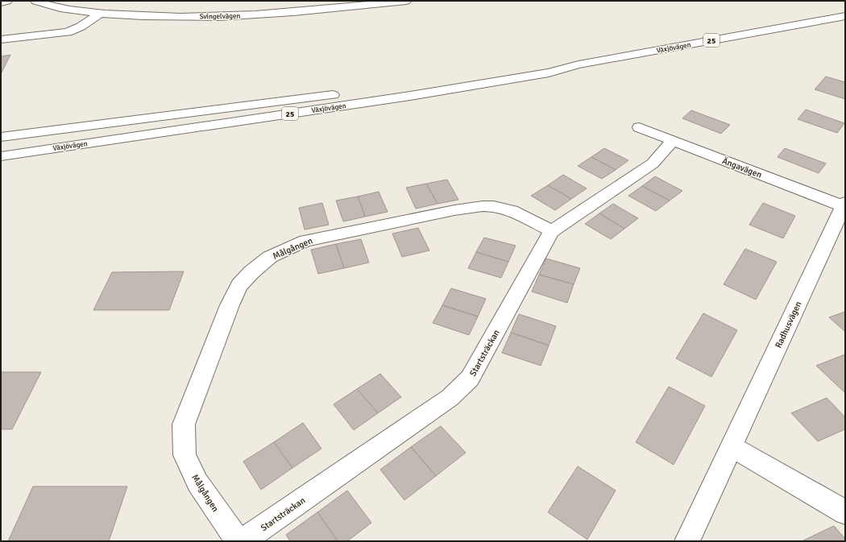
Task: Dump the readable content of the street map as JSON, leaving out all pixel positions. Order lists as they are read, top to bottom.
{
  "streets": {
    "main road": [
      "Svingelvägen",
      "25",
      "Växjövägen",
      "Ängavägen",
      "Målgången",
      "Radhusvägen",
      "Startsträckan"
    ]
  },
  "crossings": [
    ["Ängavägen", "Radhusvägen"],
    ["Ängavägen", "Startsträckan"],
    ["Målgången", "Startsträckan"]
  ]
}
